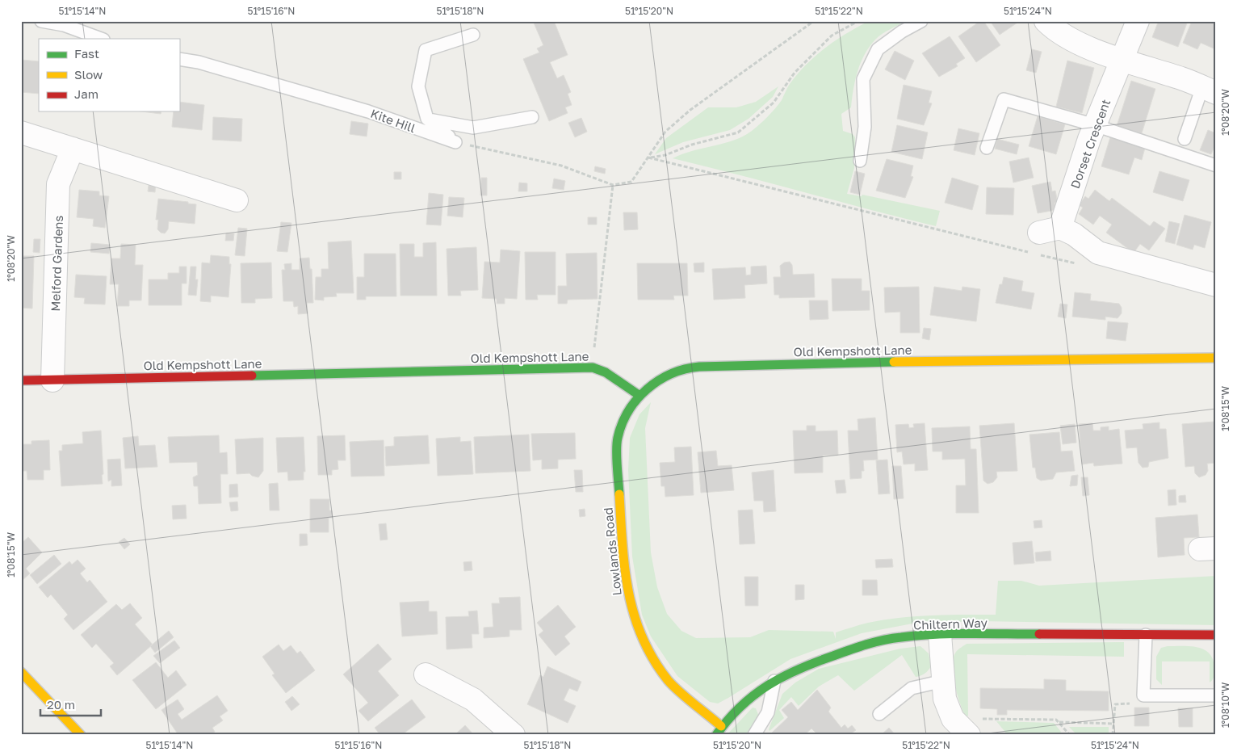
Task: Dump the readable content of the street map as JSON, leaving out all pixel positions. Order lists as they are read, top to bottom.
{
  "streets": {
    "street": [
      "Dorset Crescent",
      "Melford Gardens",
      "Old Kempshott Lane",
      "Lowlands Road",
      "Chiltern Way"
    ],
    "lane": ["Kite Hill"]
  },
  "crossings": [
    ["Melford Gardens", "Old Kempshott Lane"],
    ["Old Kempshott Lane", "Lowlands Road"],
    ["Lowlands Road", "Chiltern Way"]
  ],
  "legend": ["Fast", "Slow", "Jam"],
  "scale_bar": "20 m",
  "coordinates": [
    "51°15'14\"N",
    "51°15'16\"N",
    "51°15'18\"N",
    "51°15'20\"N",
    "51°15'22\"N",
    "51°15'24\"N",
    "1°08'20\"W",
    "1°08'15\"W",
    "1°08'10\"W"
  ]
}
